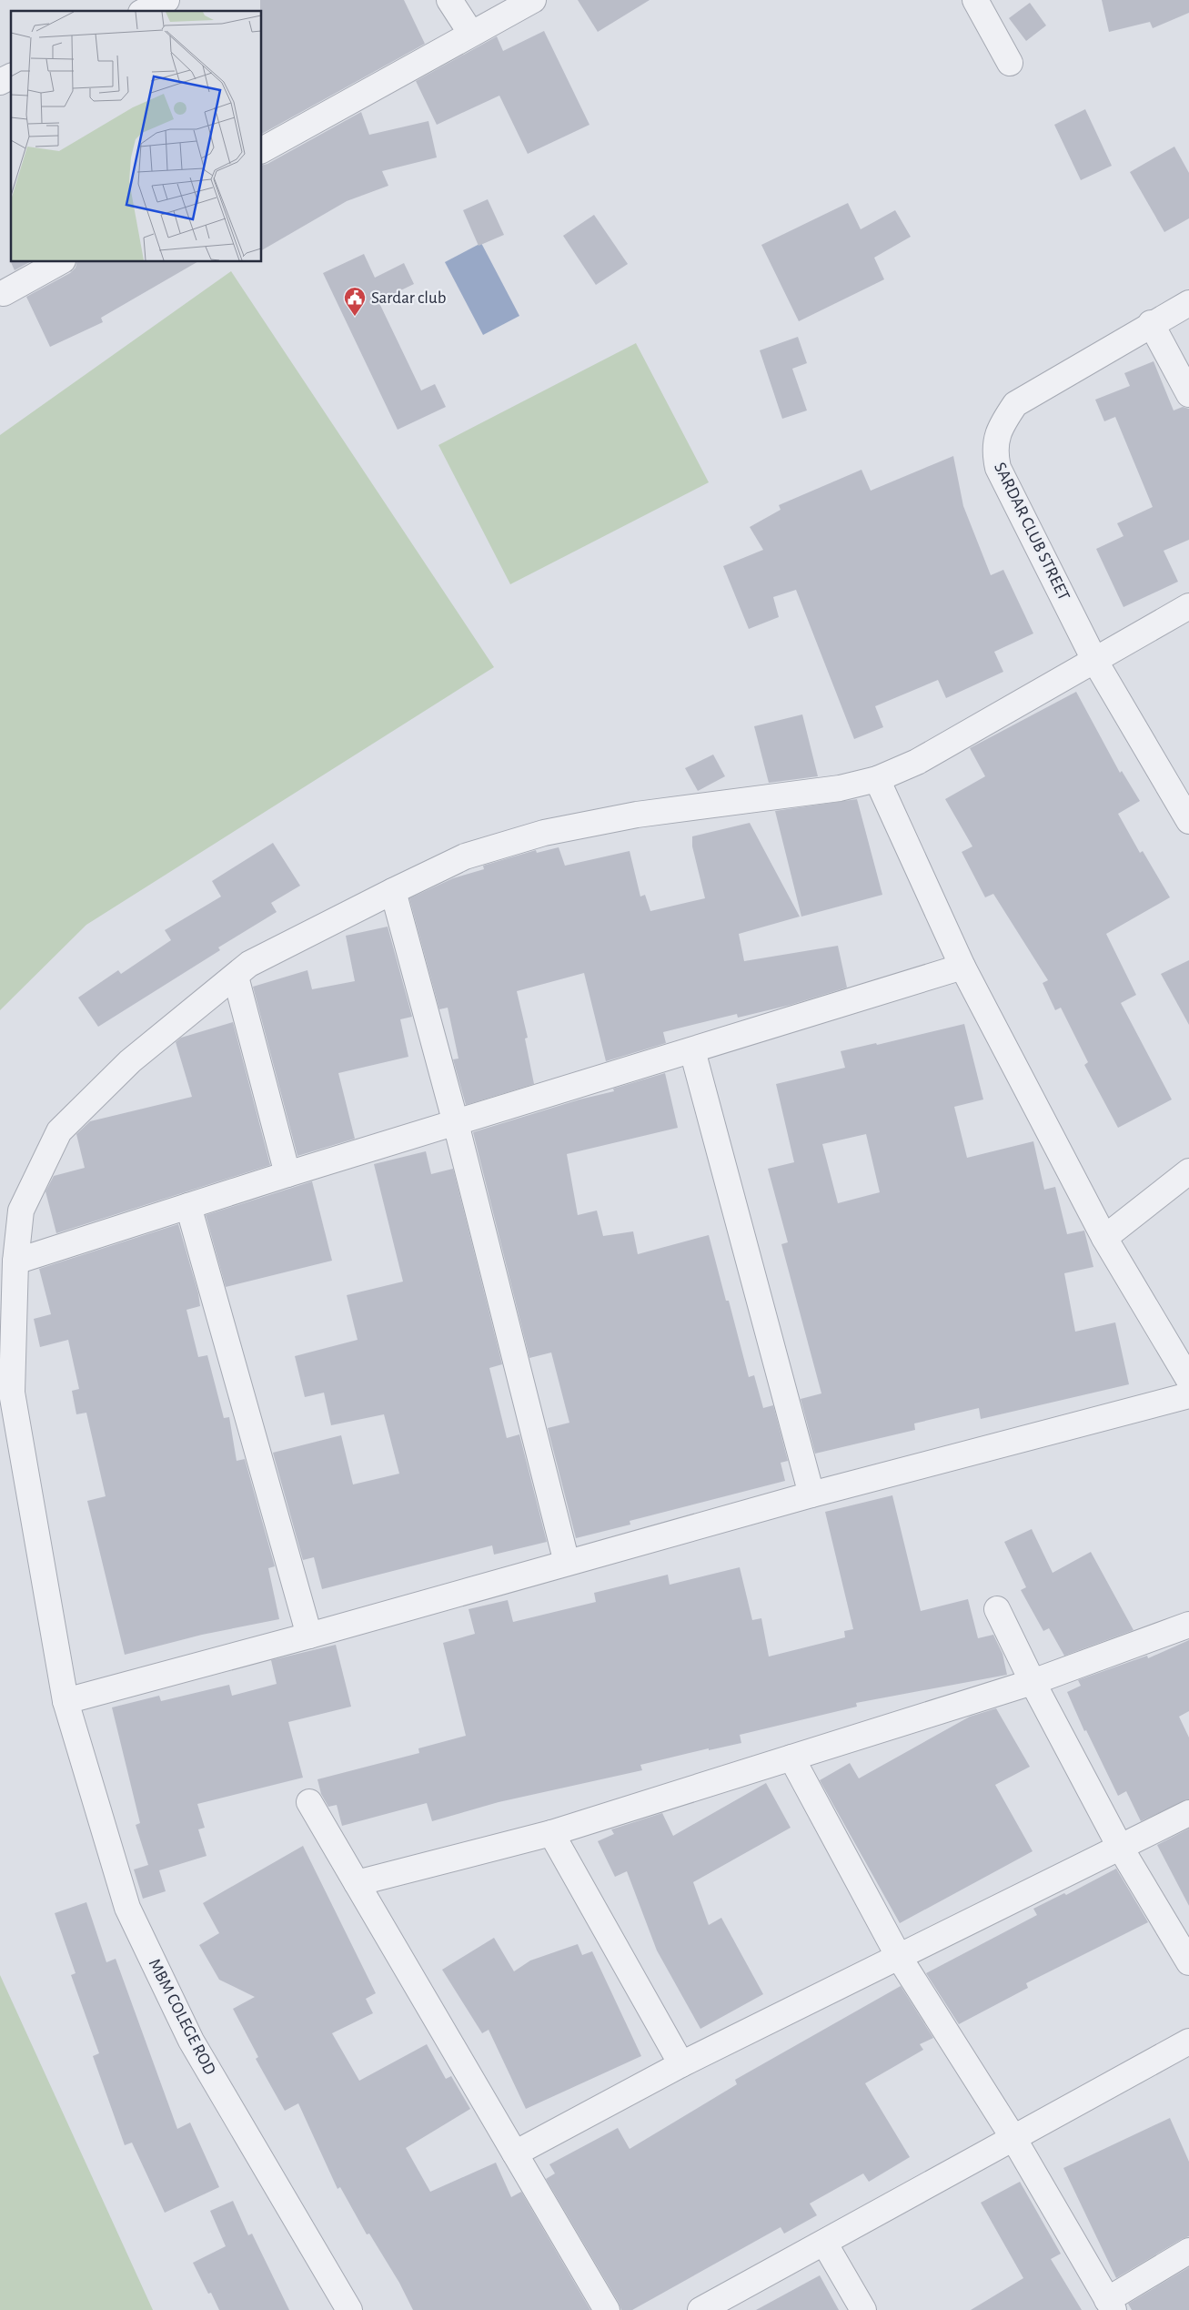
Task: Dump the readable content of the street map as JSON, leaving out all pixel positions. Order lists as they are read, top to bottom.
{
  "streets": {
    "street": ["SARDAR CLUB STREET", "MBM COLEGE ROD"]
  },
  "crossings": [
    ["SARDAR CLUB STREET", "MBM COLEGE ROD"]
  ],
  "places": {
    "public building": ["Sardar club"]
  }
}
